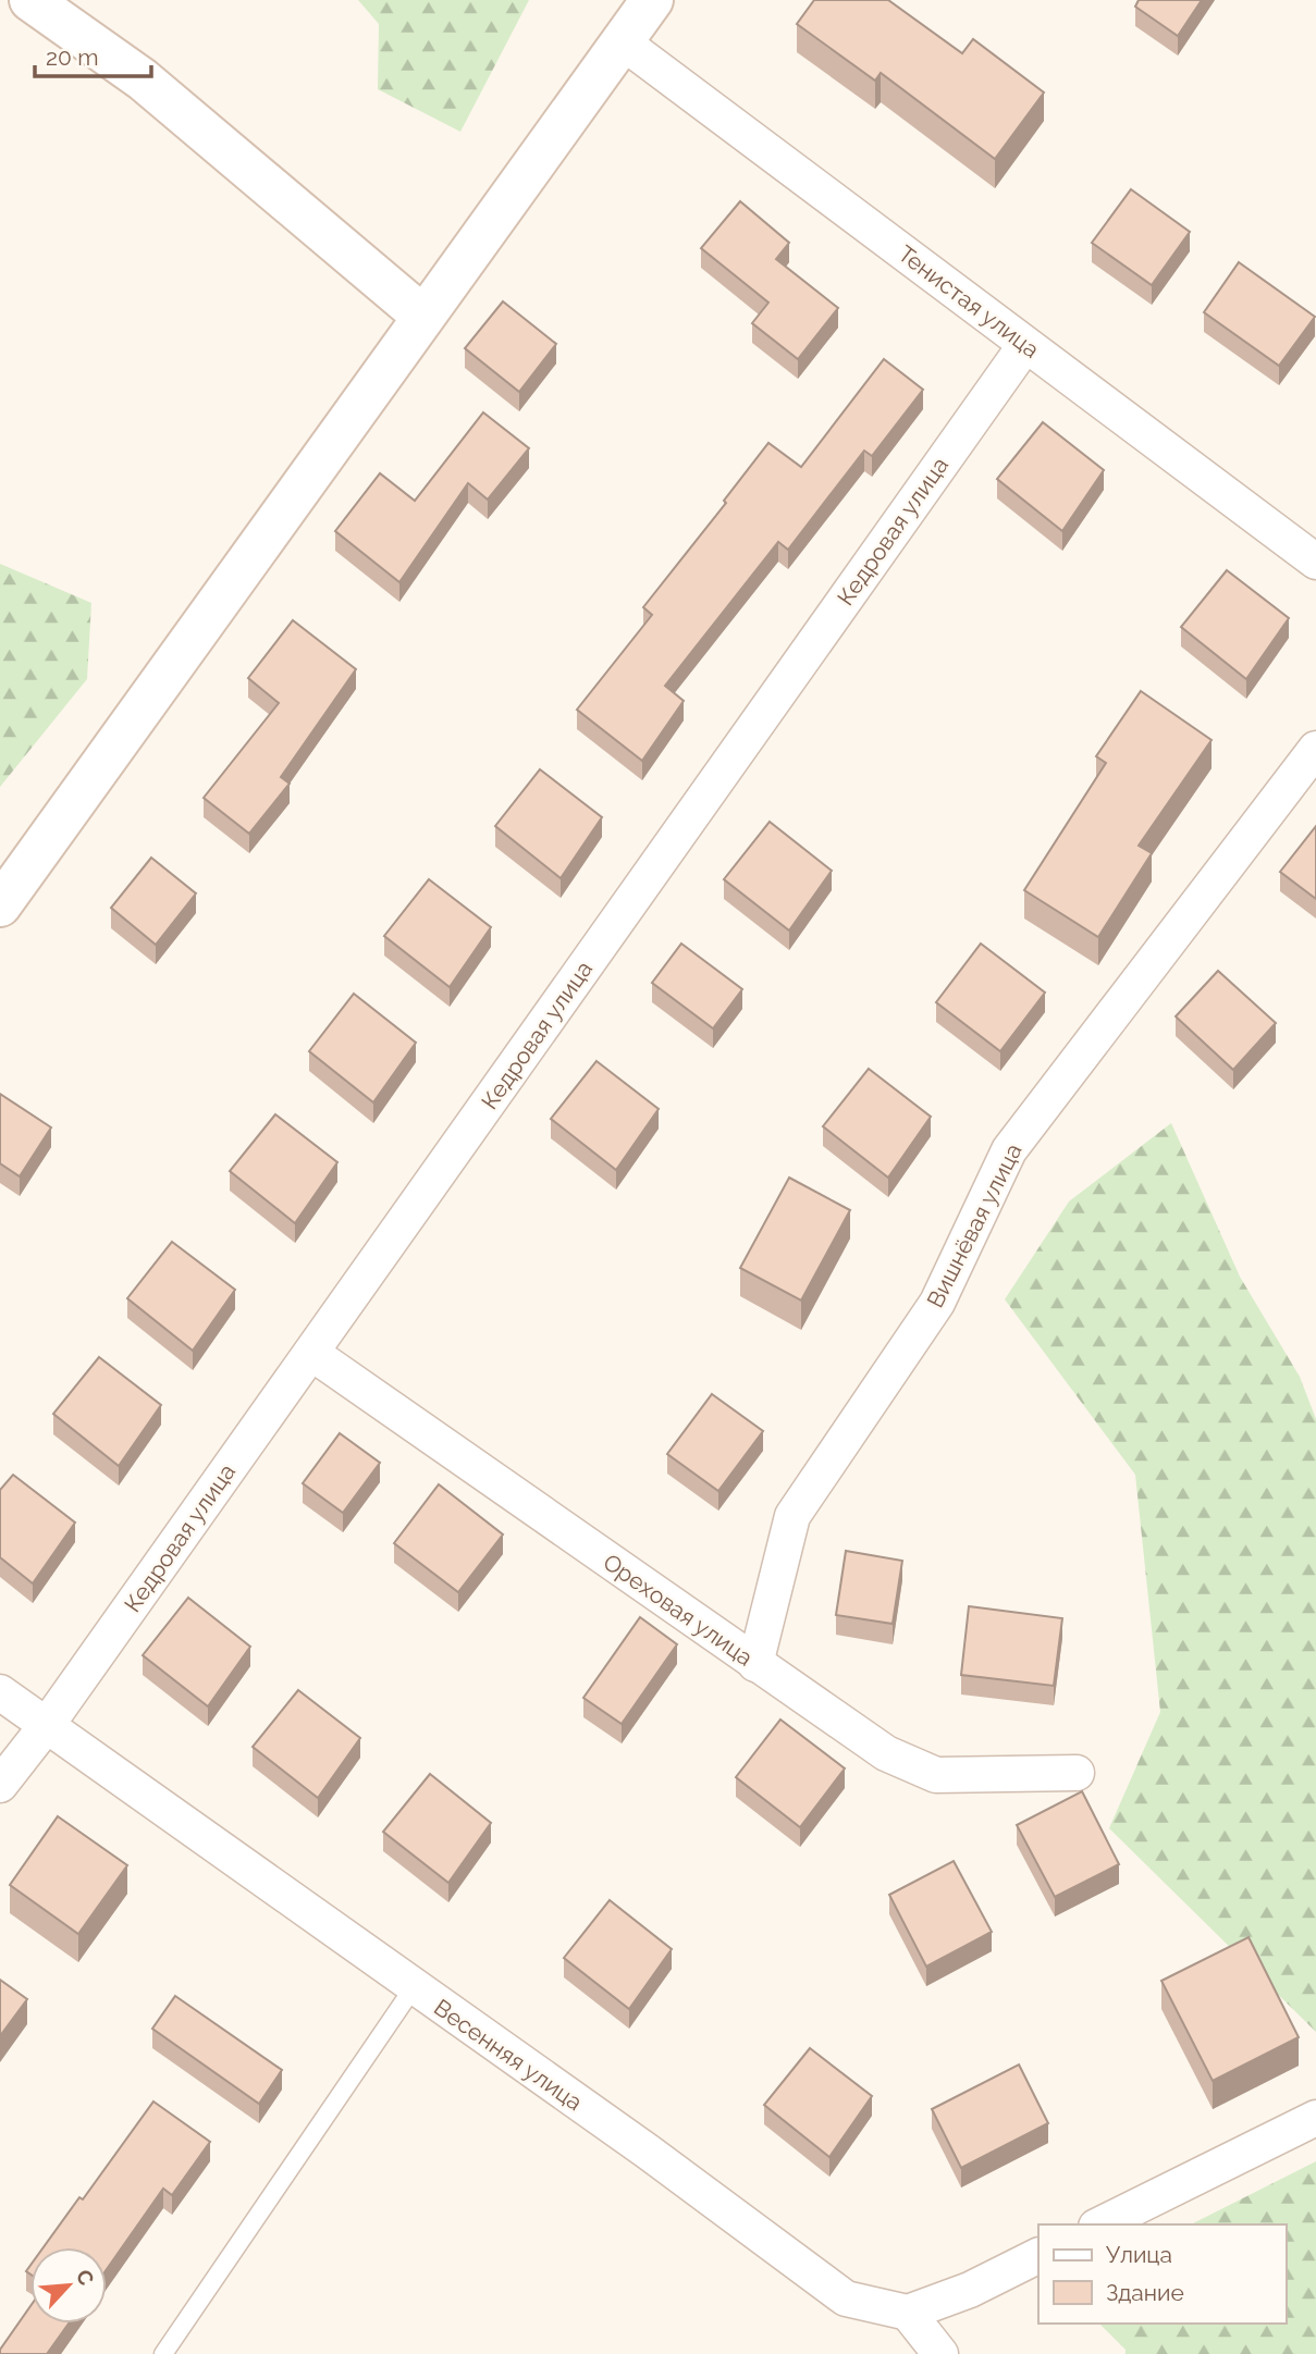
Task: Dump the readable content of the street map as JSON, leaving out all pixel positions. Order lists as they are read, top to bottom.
{
  "streets": {
    "street": [
      "Тенистая улица",
      "Кедровая улица",
      "Вишнёвая улица",
      "Ореховая улица",
      "Весенняя улица"
    ]
  },
  "crossings": [
    ["Тенистая улица", "Кедровая улица"],
    ["Кедровая улица", "Ореховая улица"],
    ["Кедровая улица", "Весенняя улица"],
    ["Вишнёвая улица", "Ореховая улица"]
  ],
  "legend": ["Улица", "Здание"],
  "scale_bar": "20 m",
  "north": "top right"
}
